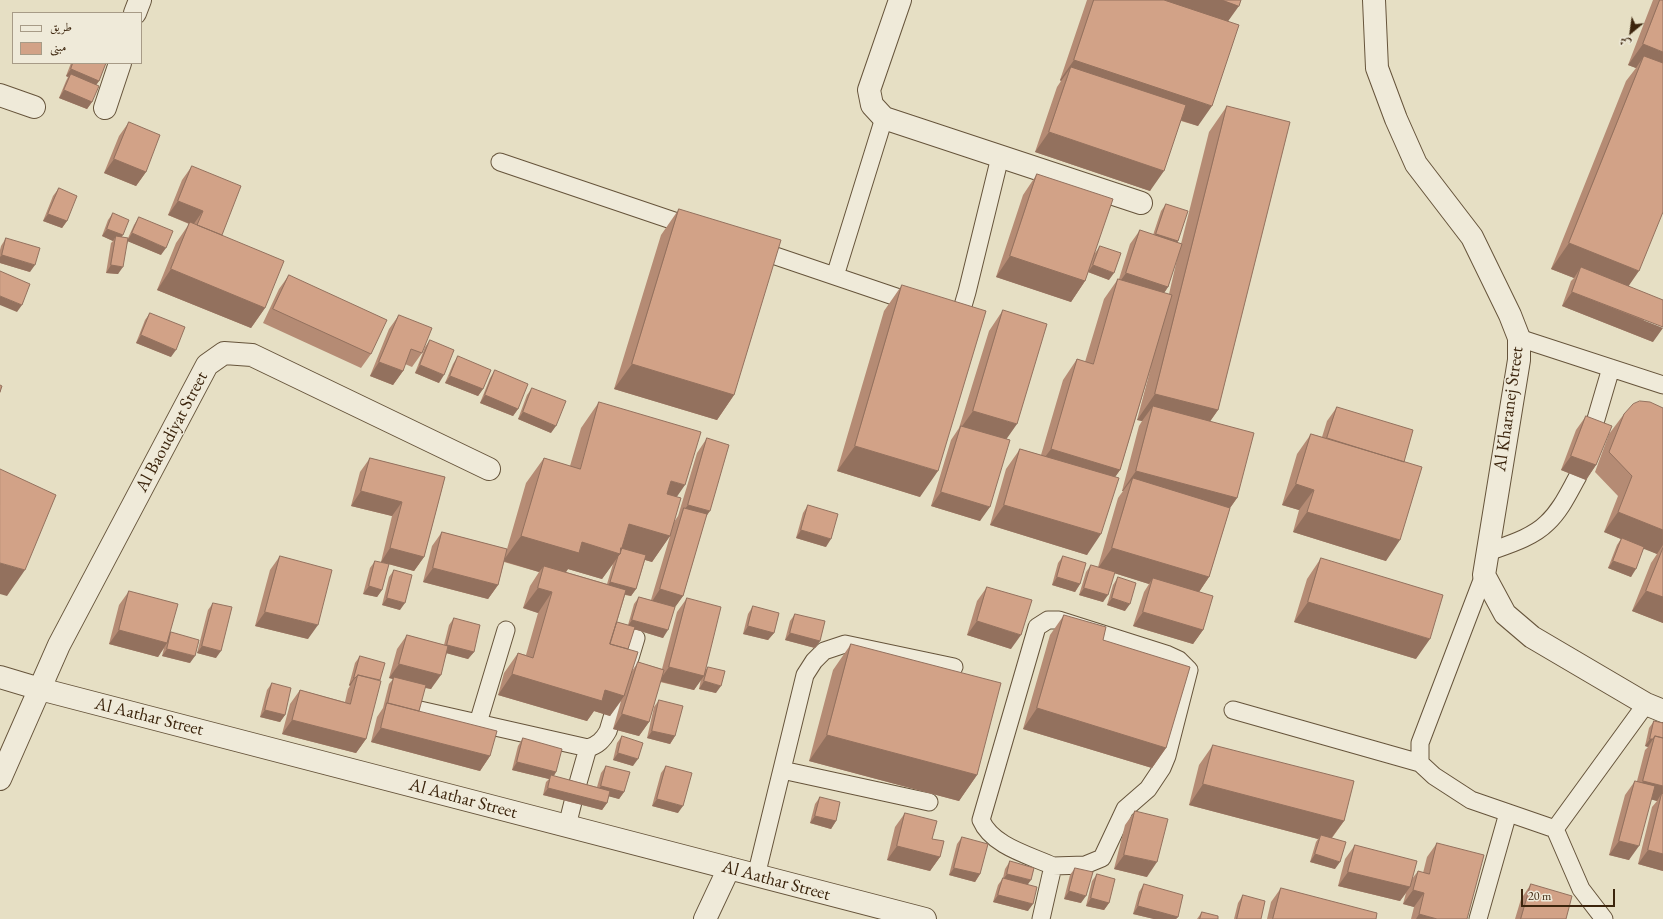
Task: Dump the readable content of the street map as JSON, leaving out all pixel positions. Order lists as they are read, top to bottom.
{
  "streets": {
    "street": ["Al Kharanej Street", "Al Baoudiyat Street", "Al Aathar Street"]
  },
  "crossings": [
    ["Al Baoudiyat Street", "Al Aathar Street"]
  ],
  "legend": ["طريق", "مبنى"],
  "scale_bar": "20 m",
  "north": "bottom left"
}
